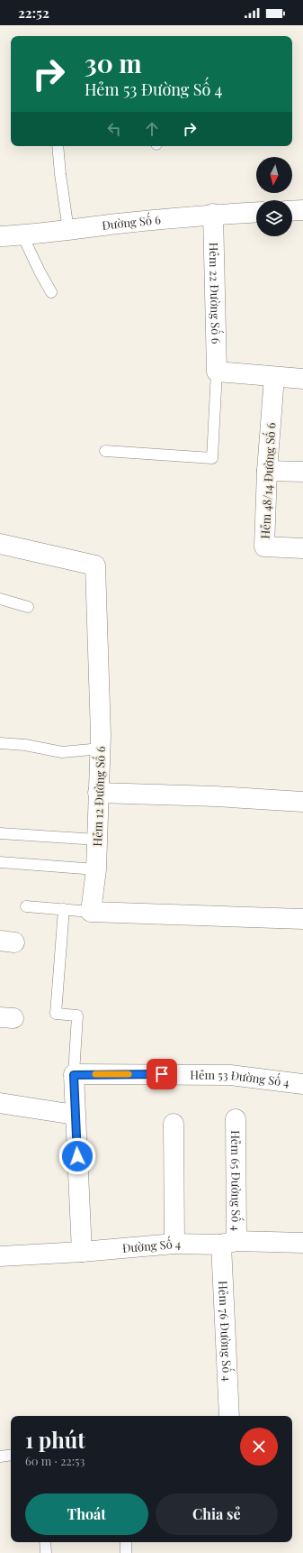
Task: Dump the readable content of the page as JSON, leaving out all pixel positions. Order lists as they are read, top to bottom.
{
  "streets": {
    "street": [
      "Đường Số 6",
      "Hẻm 22 Đường Số 6",
      "Hẻm 48/14 Đường Số 6",
      "Hẻm 12 Đường Số 6",
      "Hẻm 53 Đường Số 4",
      "Hẻm 65 Đường Số 4",
      "Đường Số 4",
      "Hẻm 76 Đường Số 4"
    ]
  },
  "crossings": [
    ["Đường Số 6", "Hẻm 22 Đường Số 6"],
    ["Hẻm 65 Đường Số 4", "Đường Số 4"],
    ["Hẻm 65 Đường Số 4", "Hẻm 76 Đường Số 4"],
    ["Đường Số 4", "Hẻm 76 Đường Số 4"]
  ],
  "north": "bottom",
  "page": {
    "status": "22:52",
    "turn": ["30 m", "Hẻm 53 Đường Số 4"],
    "heading": ["1 phút", "60 m · 22:53"],
    "buttons": ["Thoát", "Chia sẻ"]
  }
}
